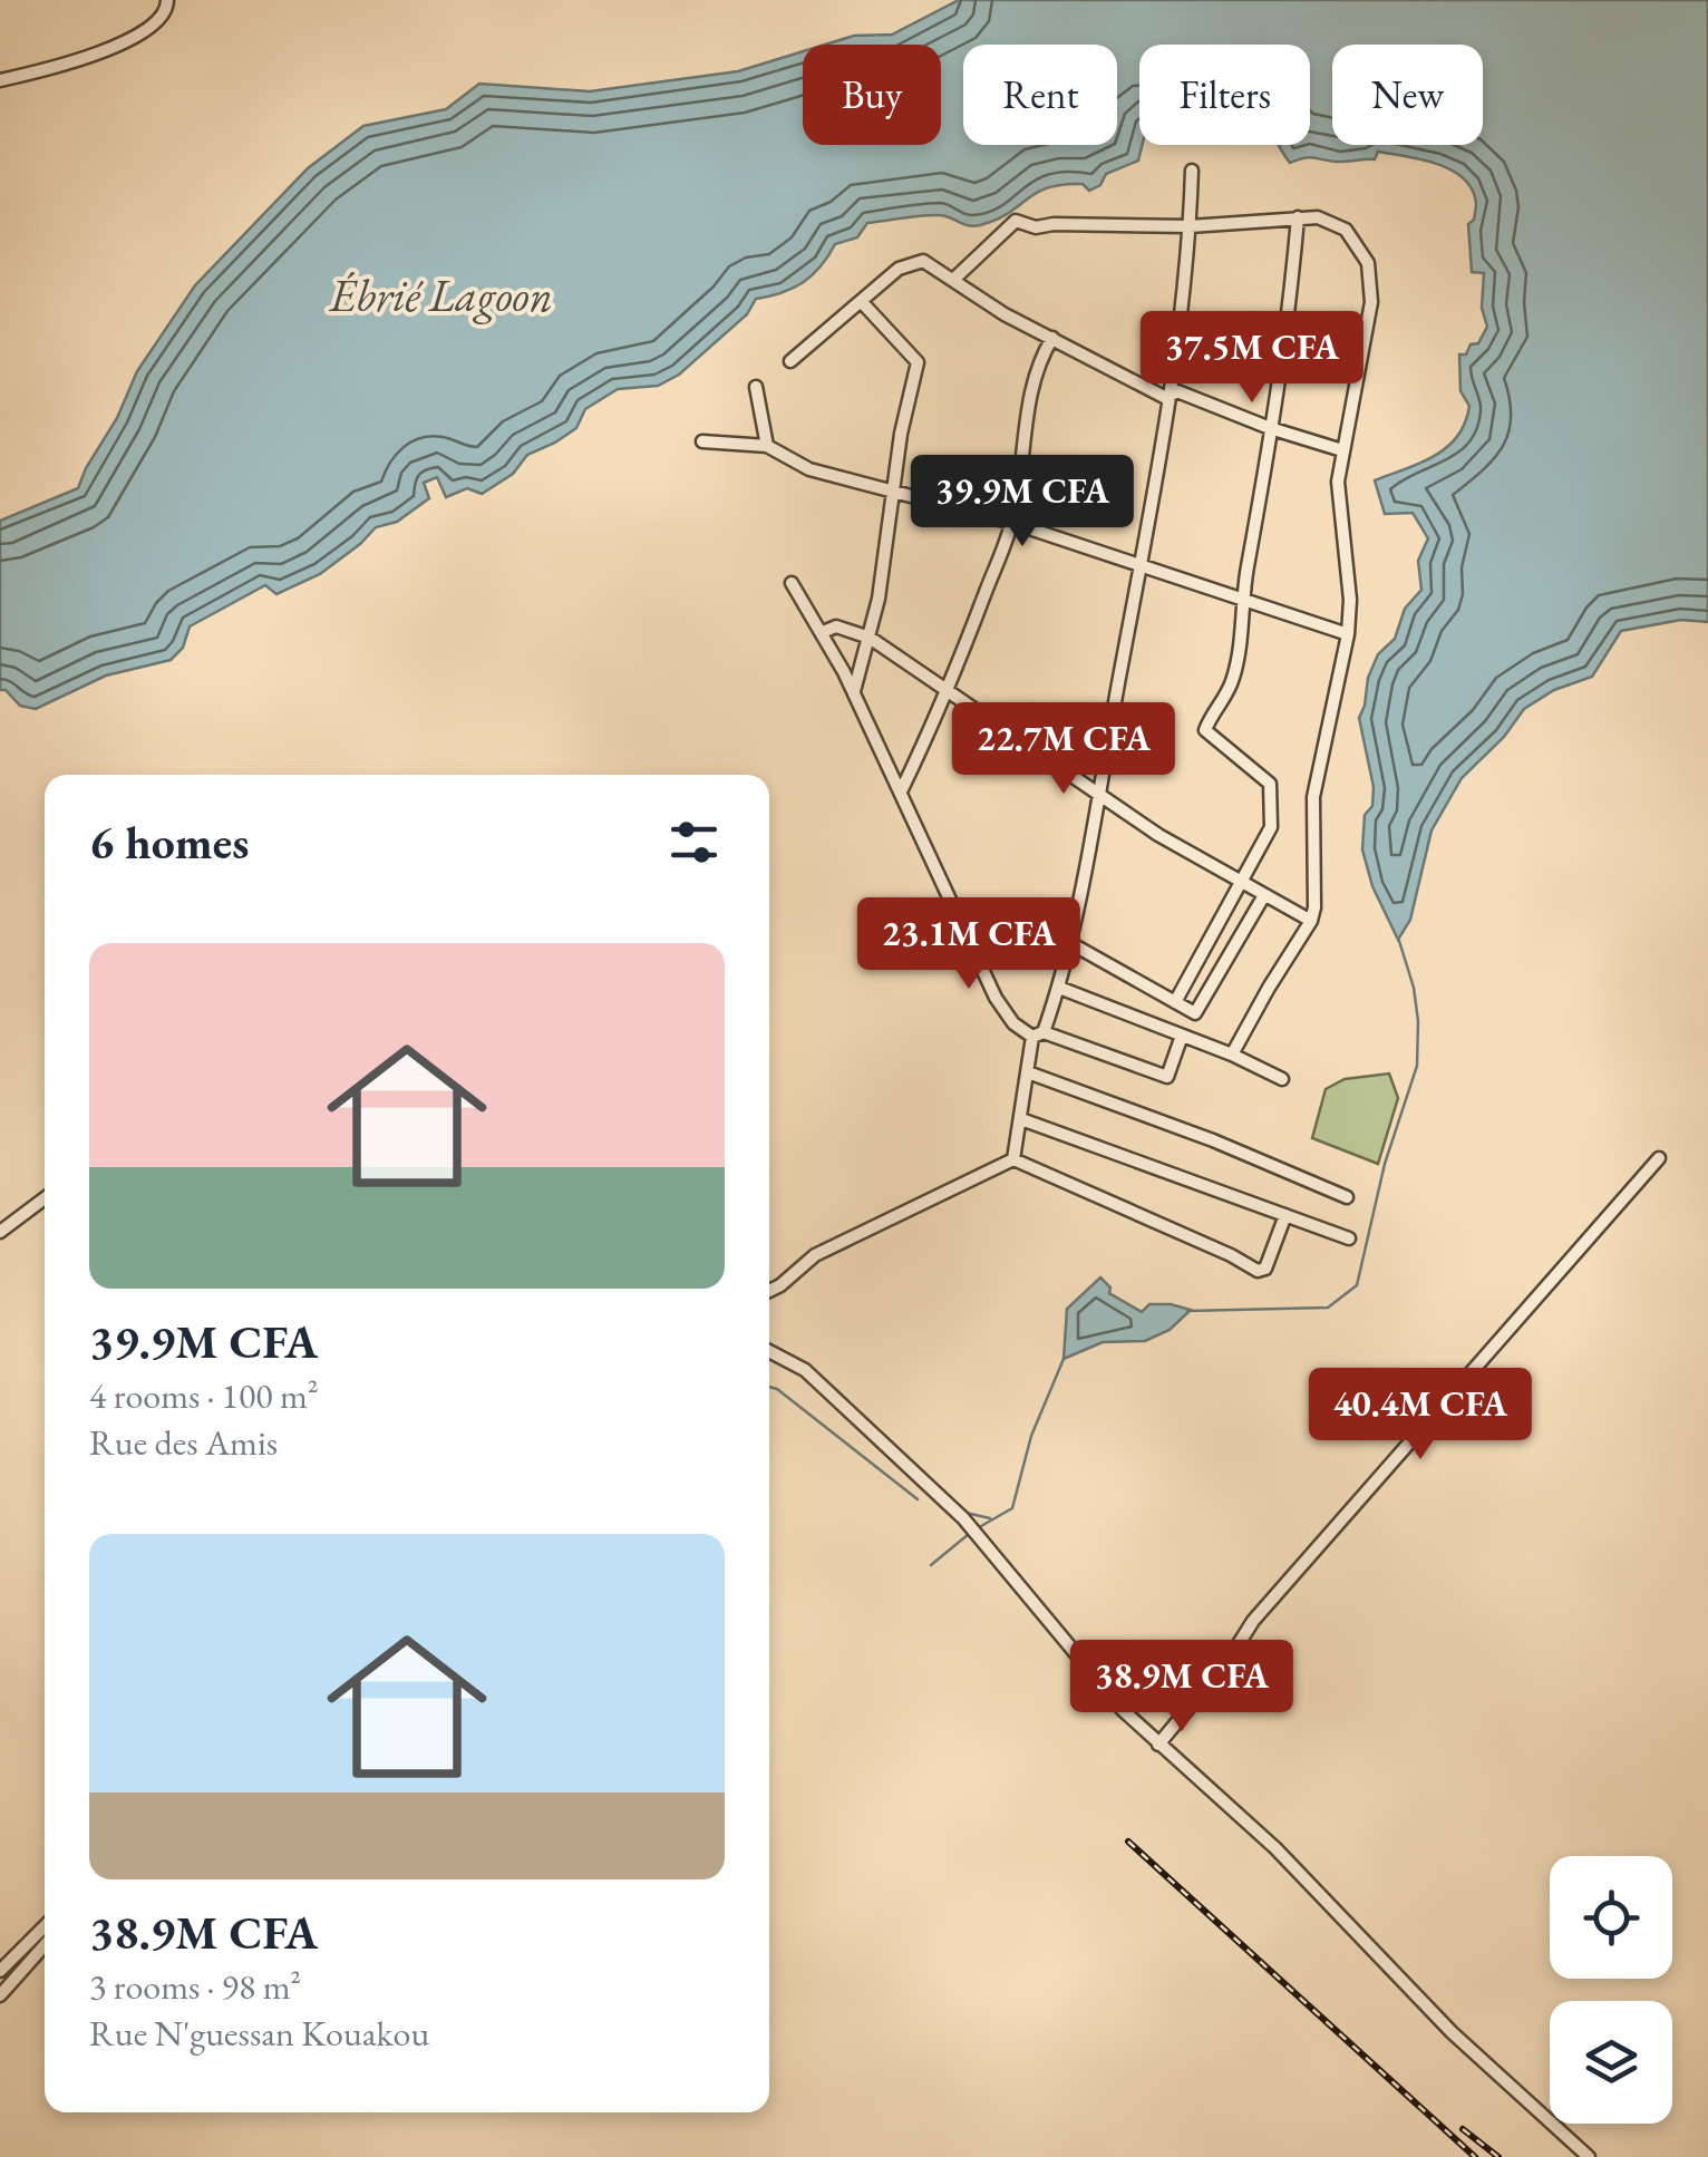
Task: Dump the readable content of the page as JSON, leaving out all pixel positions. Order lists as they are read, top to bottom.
{
  "water": ["Ébrié Lagoon"],
  "page": {
    "chip": [
      "Buy",
      "Rent",
      "Filters",
      "New"
    ],
    "price": [
      "37.5M CFA",
      "39.9M CFA",
      "22.7M CFA",
      "23.1M CFA",
      "40.4M CFA",
      "38.9M CFA"
    ],
    "heading": "6 homes",
    "list": [
      {
        "name": "39.9M CFA",
        "note": "4 rooms · 100 m² · Rue des Amis"
      },
      {
        "name": "38.9M CFA",
        "note": "3 rooms · 98 m² · Rue N'guessan Kouakou"
      }
    ]
  }
}
